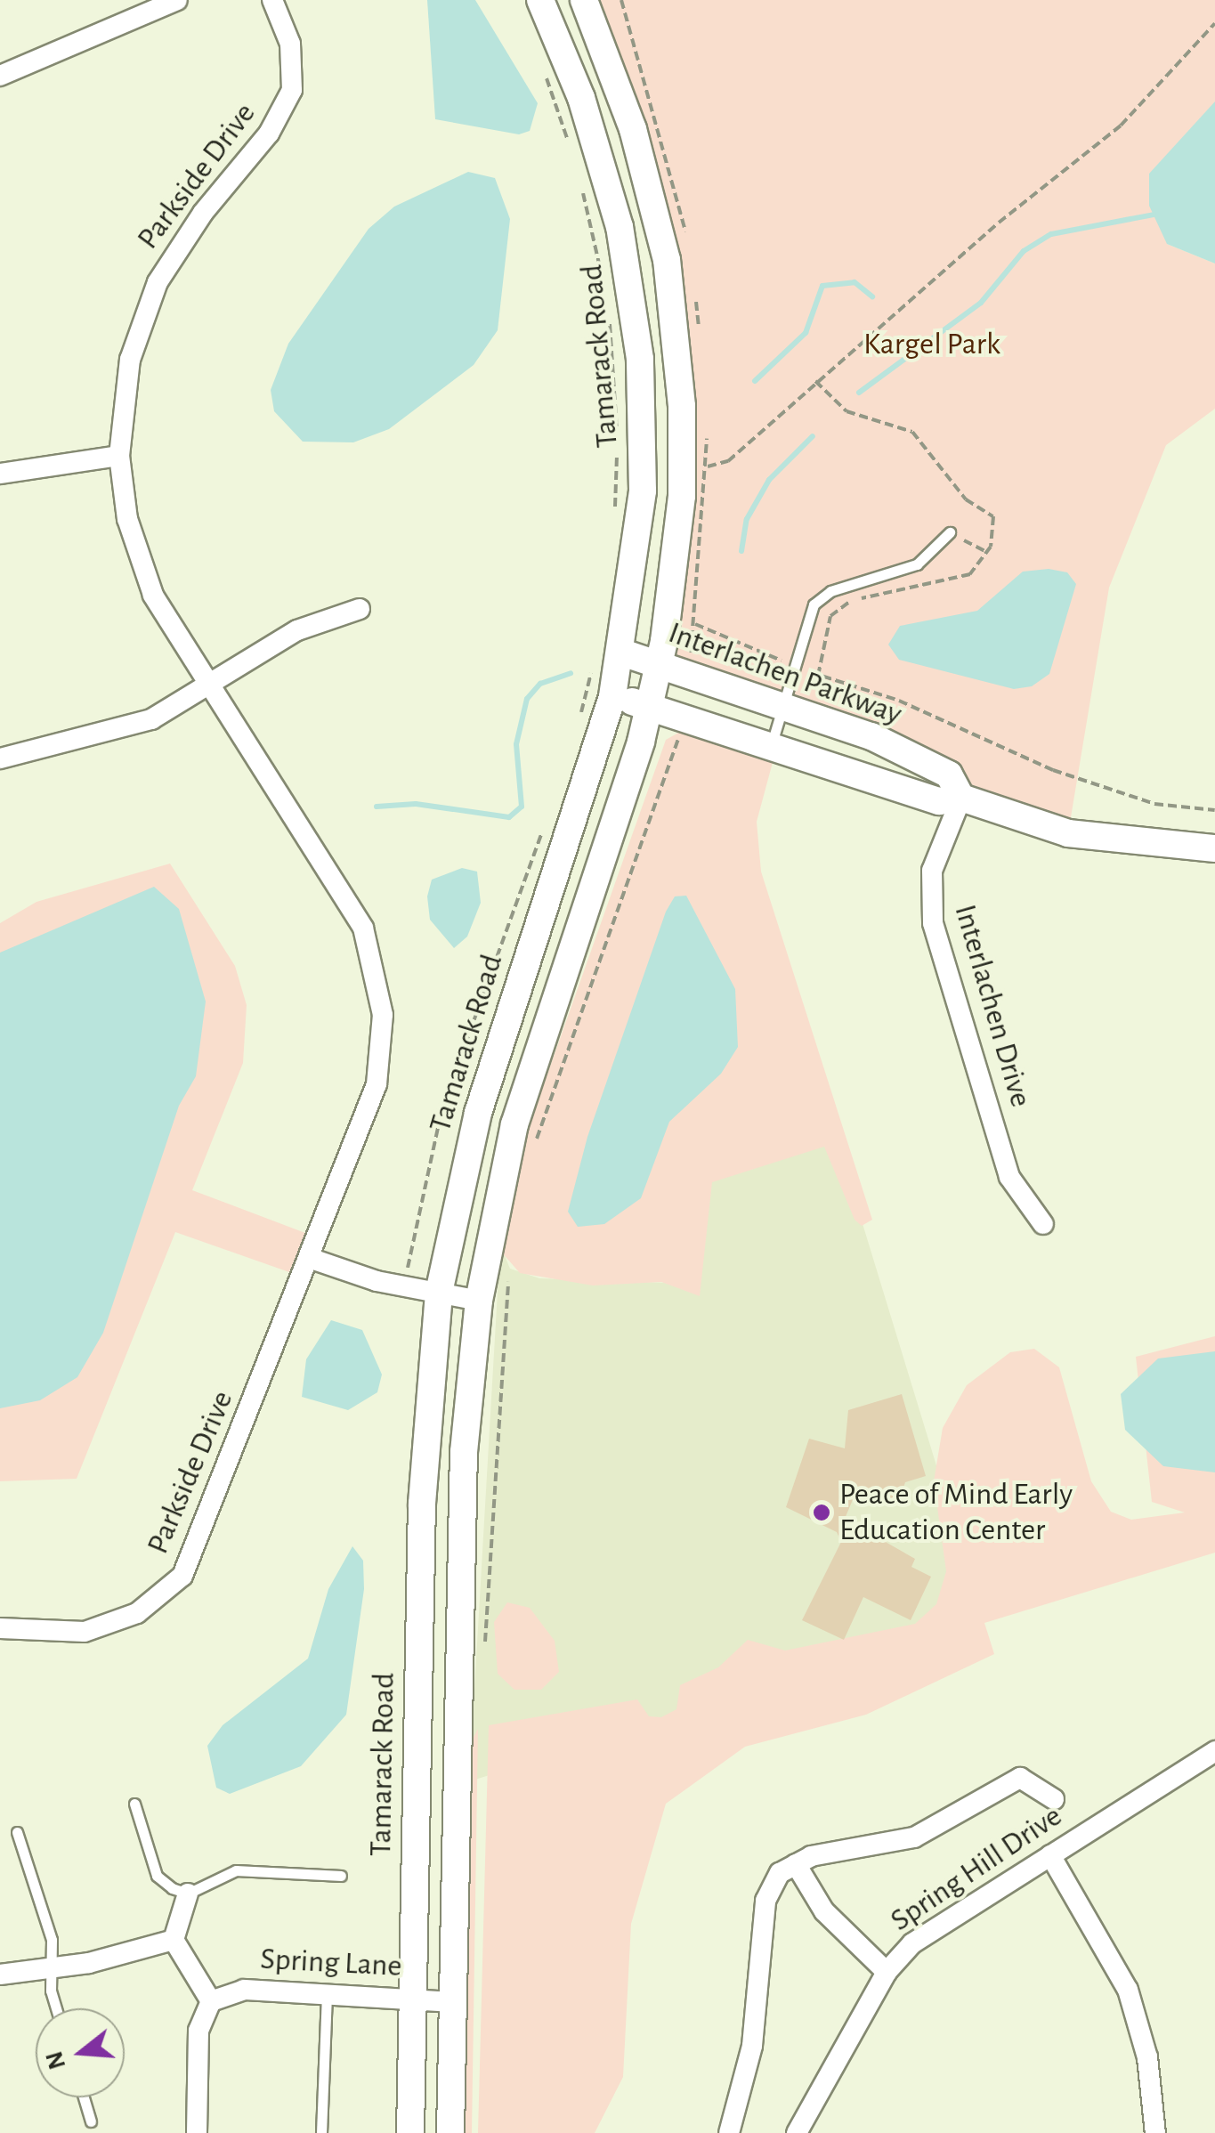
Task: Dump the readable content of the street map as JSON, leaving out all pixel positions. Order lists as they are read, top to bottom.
{
  "streets": {
    "street": [
      "Parkside Drive",
      "Tamarack Road",
      "Interlachen Parkway",
      "Interlachen Drive",
      "Spring Hill Drive",
      "Spring Lane"
    ]
  },
  "crossings": [
    ["Tamarack Road", "Interlachen Parkway"],
    ["Tamarack Road", "Spring Lane"],
    ["Interlachen Parkway", "Interlachen Drive"]
  ],
  "parks": ["Kargel Park"],
  "places": ["Peace of Mind Early Education Center"],
  "north": "left"
}
